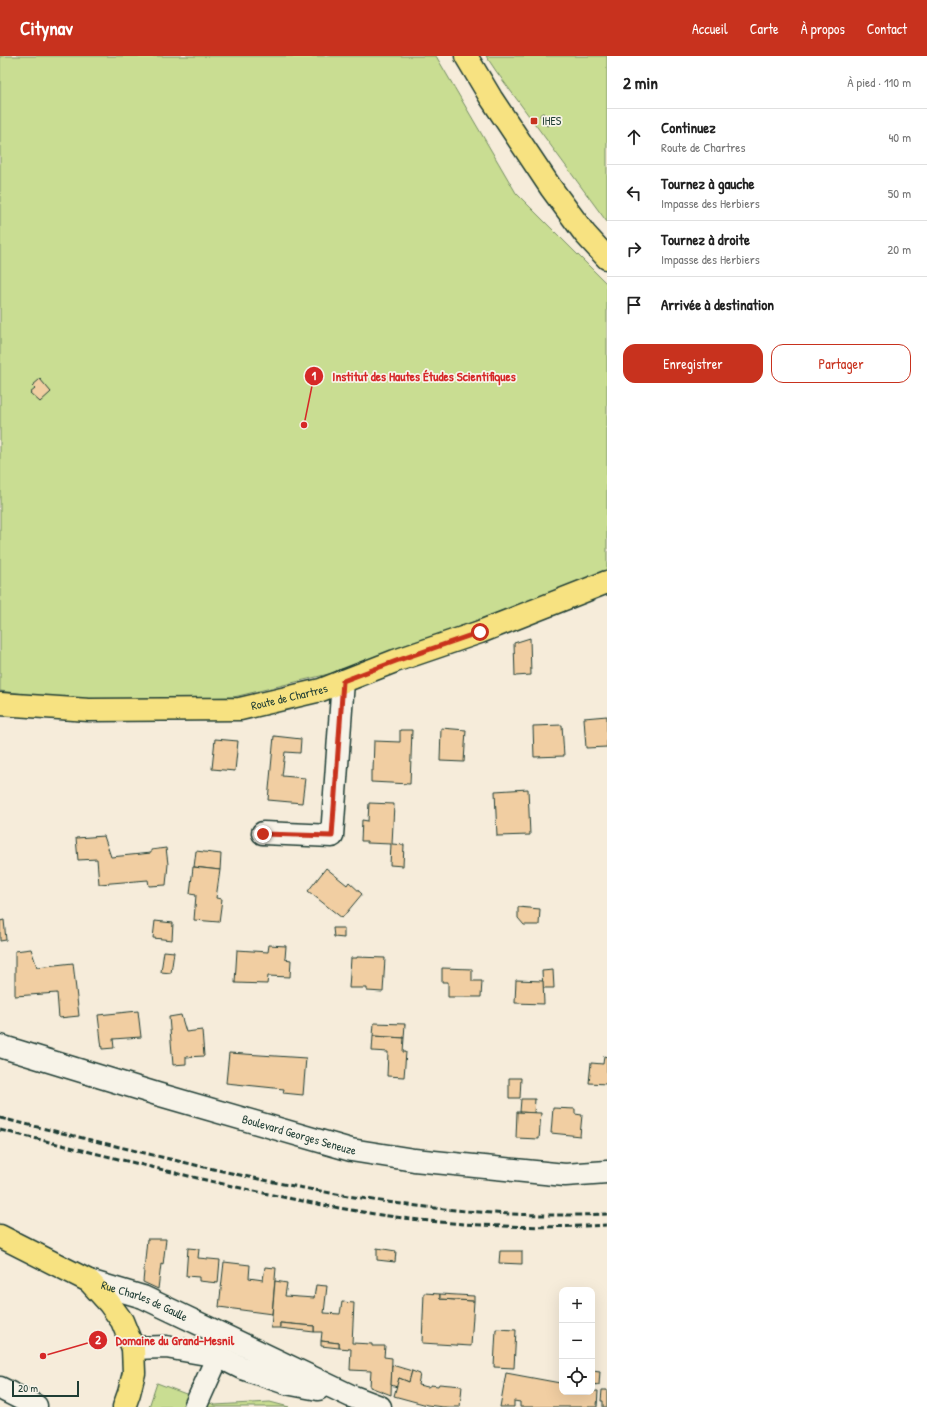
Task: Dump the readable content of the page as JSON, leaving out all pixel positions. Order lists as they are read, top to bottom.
{
  "streets": {
    "main road": ["Route de Chartres", "Rue Charles de Gaulle"],
    "street": ["Boulevard Georges Seneuze"]
  },
  "places": {
    "transit": ["IHES"],
    "other": ["Institut des Hautes Études Scientifiques", "Domaine du Grand-Mesnil"]
  },
  "scale_bar": "20 m",
  "page": {
    "header": "Citynav",
    "nav": [
      "Accueil",
      "Carte",
      "À propos",
      "Contact"
    ],
    "heading": ["2 min", "À pied · 110 m"],
    "list": [
      ["Continuez", "Route de Chartres", "40 m"],
      ["Tournez à gauche", "Impasse des Herbiers", "50 m"],
      ["Tournez à droite", "Impasse des Herbiers", "20 m"],
      "Arrivée à destination"
    ],
    "buttons": ["Enregistrer", "Partager"],
    "map_buttons": ["+", "−"],
    "scale": "20 m"
  }
}
